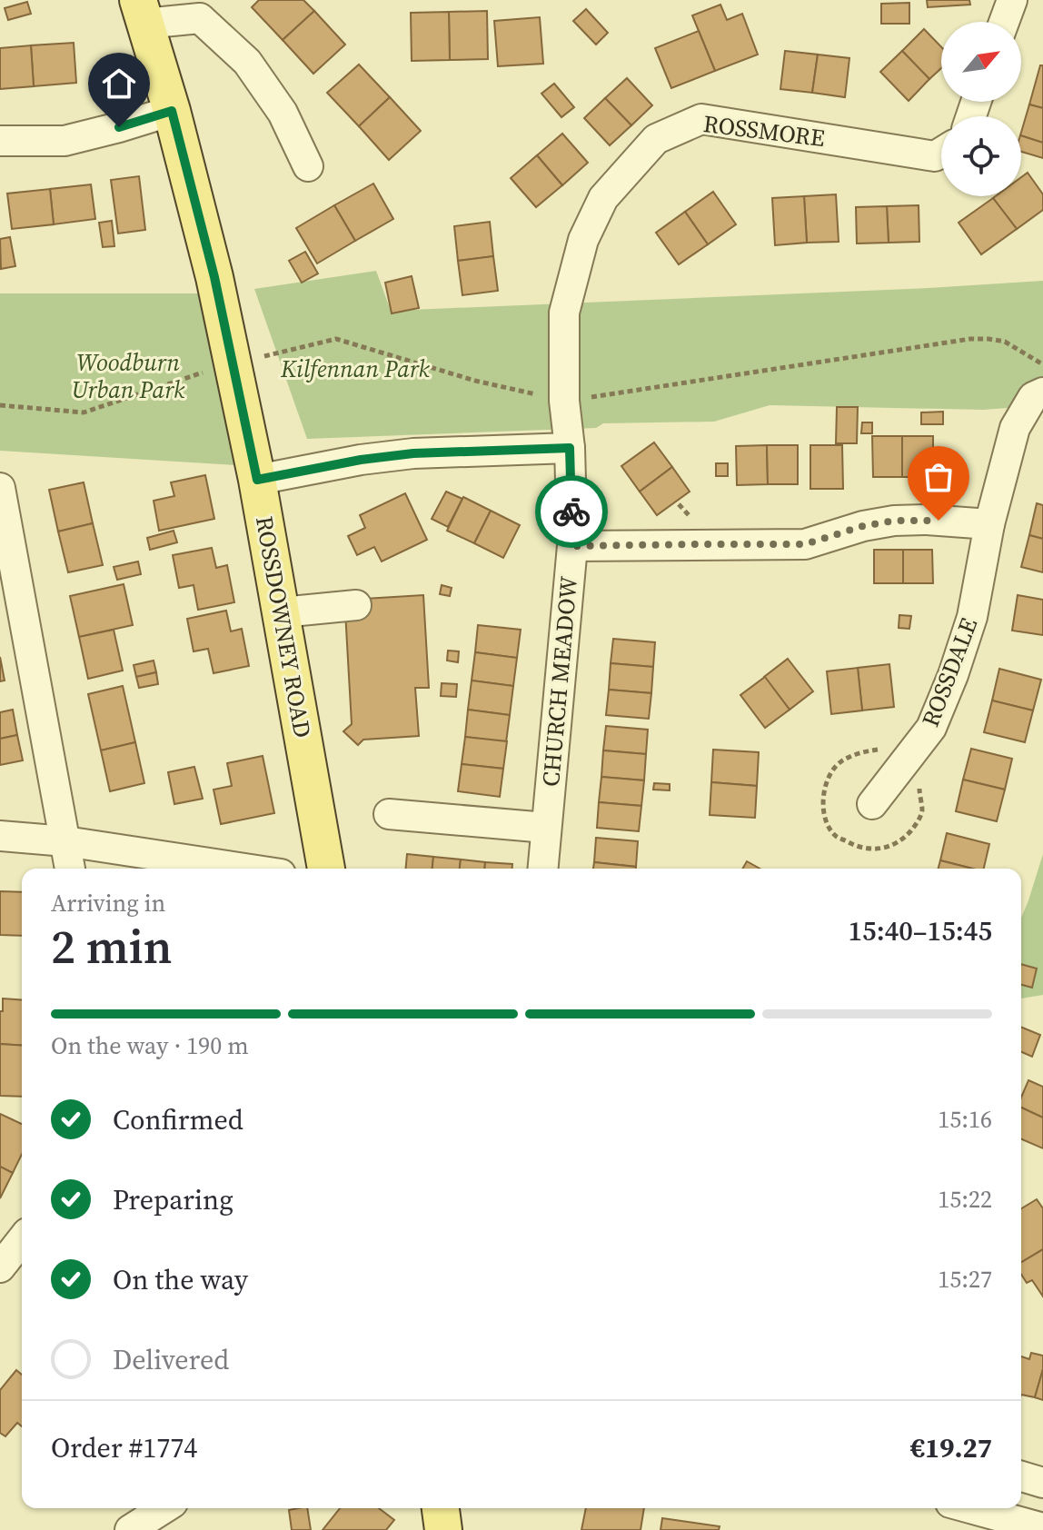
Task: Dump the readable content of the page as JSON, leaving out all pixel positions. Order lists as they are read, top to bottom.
{
  "streets": {
    "main road": ["ROSSDOWNEY ROAD"],
    "street": ["ROSSMORE", "ROSSDALE", "CHURCH MEADOW"]
  },
  "crossings": [
    ["ROSSMORE", "CHURCH MEADOW"]
  ],
  "parks": ["Woodburn Urban Park", "Kilfennan Park"],
  "north": "top right",
  "page": {
    "heading": ["2 min", "Arriving in", "15:40–15:45"],
    "panel": ["Order #1774", "€19.27"],
    "bar": "On the way · 190 m",
    "list": [
      ["Confirmed", "15:16"],
      ["Preparing", "15:22"],
      ["On the way", "15:27"],
      "Delivered"
    ]
  }
}
